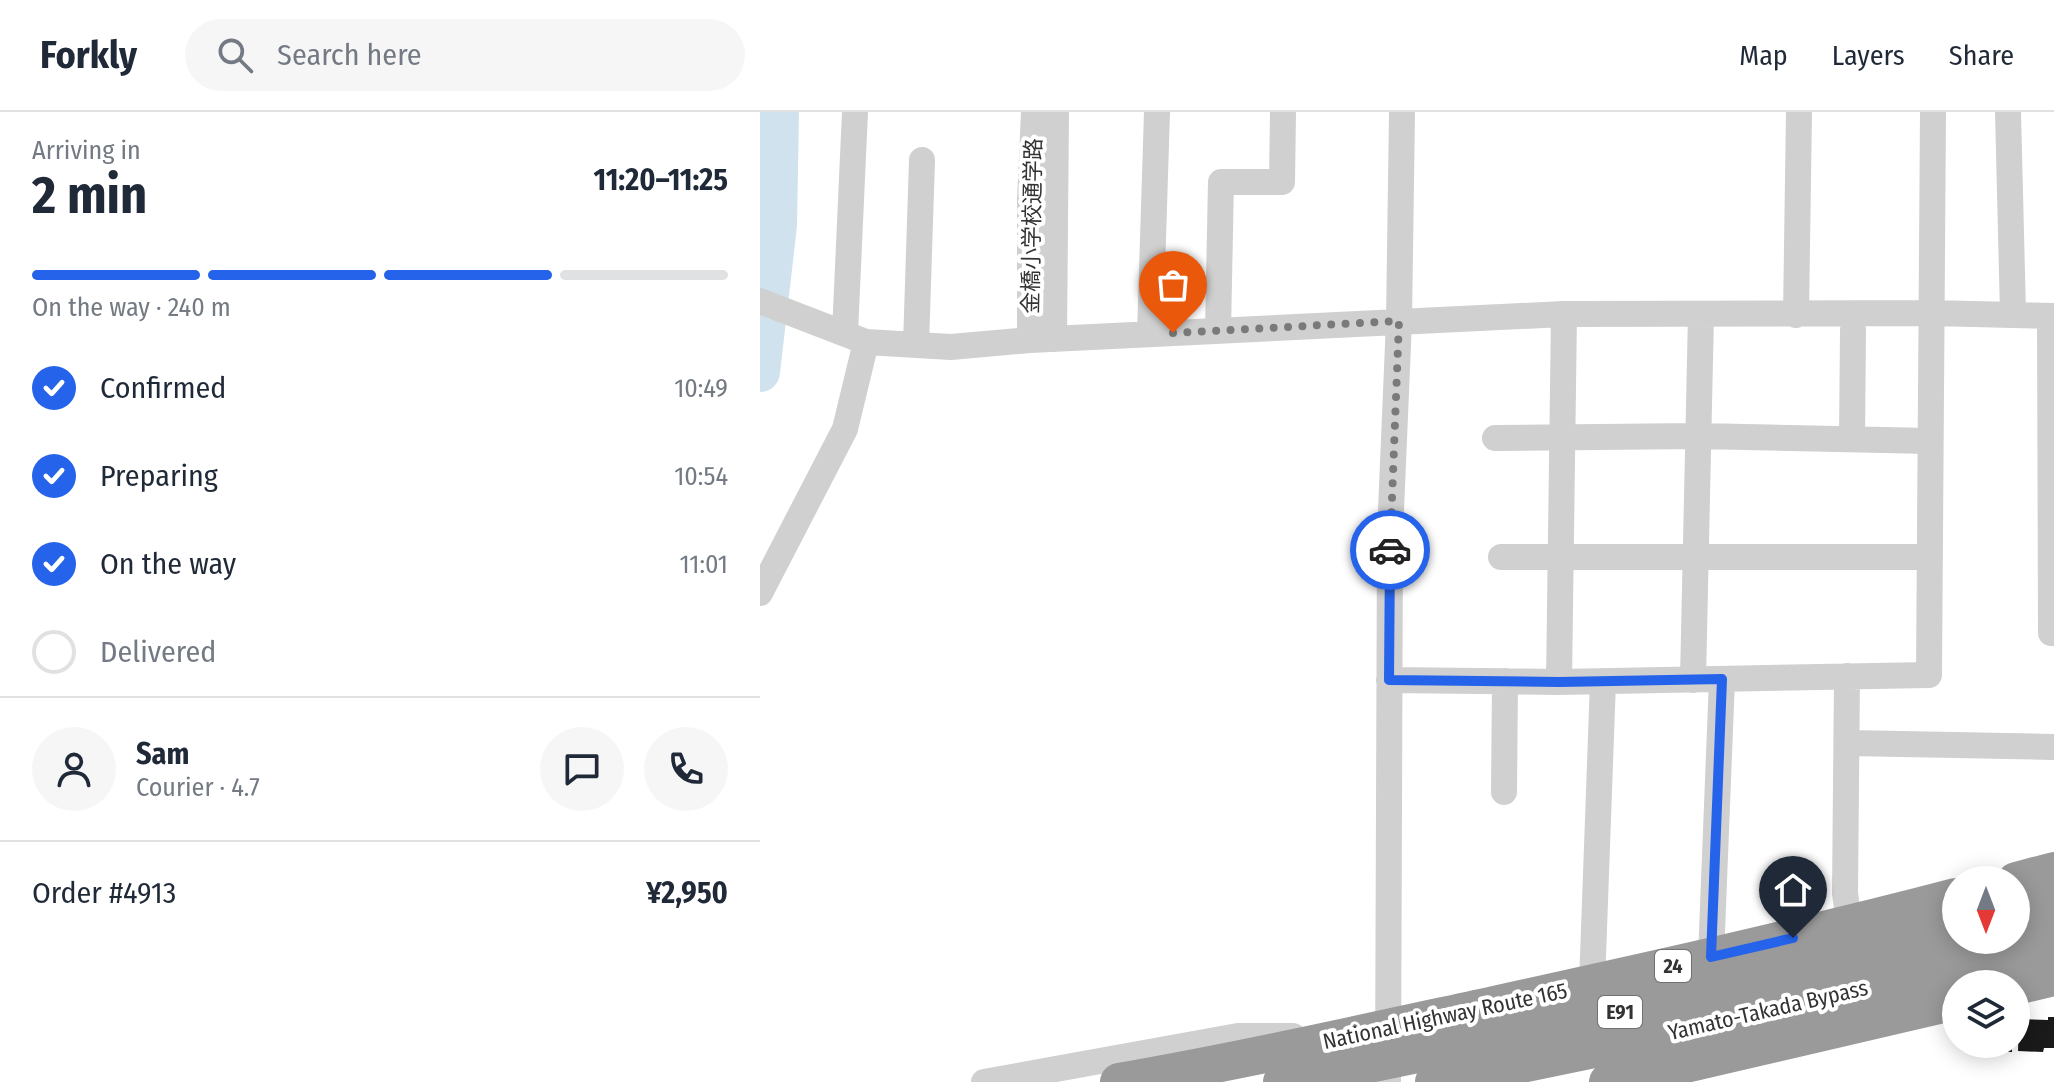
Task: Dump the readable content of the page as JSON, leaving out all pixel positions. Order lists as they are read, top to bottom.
{
  "streets": {
    "highway": [
      "24",
      "Yamato-Takada Bypass",
      "E91",
      "National Highway Route 165"
    ],
    "street": ["金橋小学校通学路"]
  },
  "north": "bottom",
  "page": {
    "header": "Forkly",
    "search": "Search here",
    "nav": ["Map", "Layers", "Share"],
    "heading": ["2 min", "Arriving in", "11:20–11:25"],
    "panel": [
      "Sam",
      "Courier · 4.7",
      "Order #4913",
      "¥2,950"
    ],
    "bar": "On the way · 240 m",
    "list": [
      ["Confirmed", "10:49"],
      ["Preparing", "10:54"],
      ["On the way", "11:01"],
      "Delivered"
    ]
  }
}
